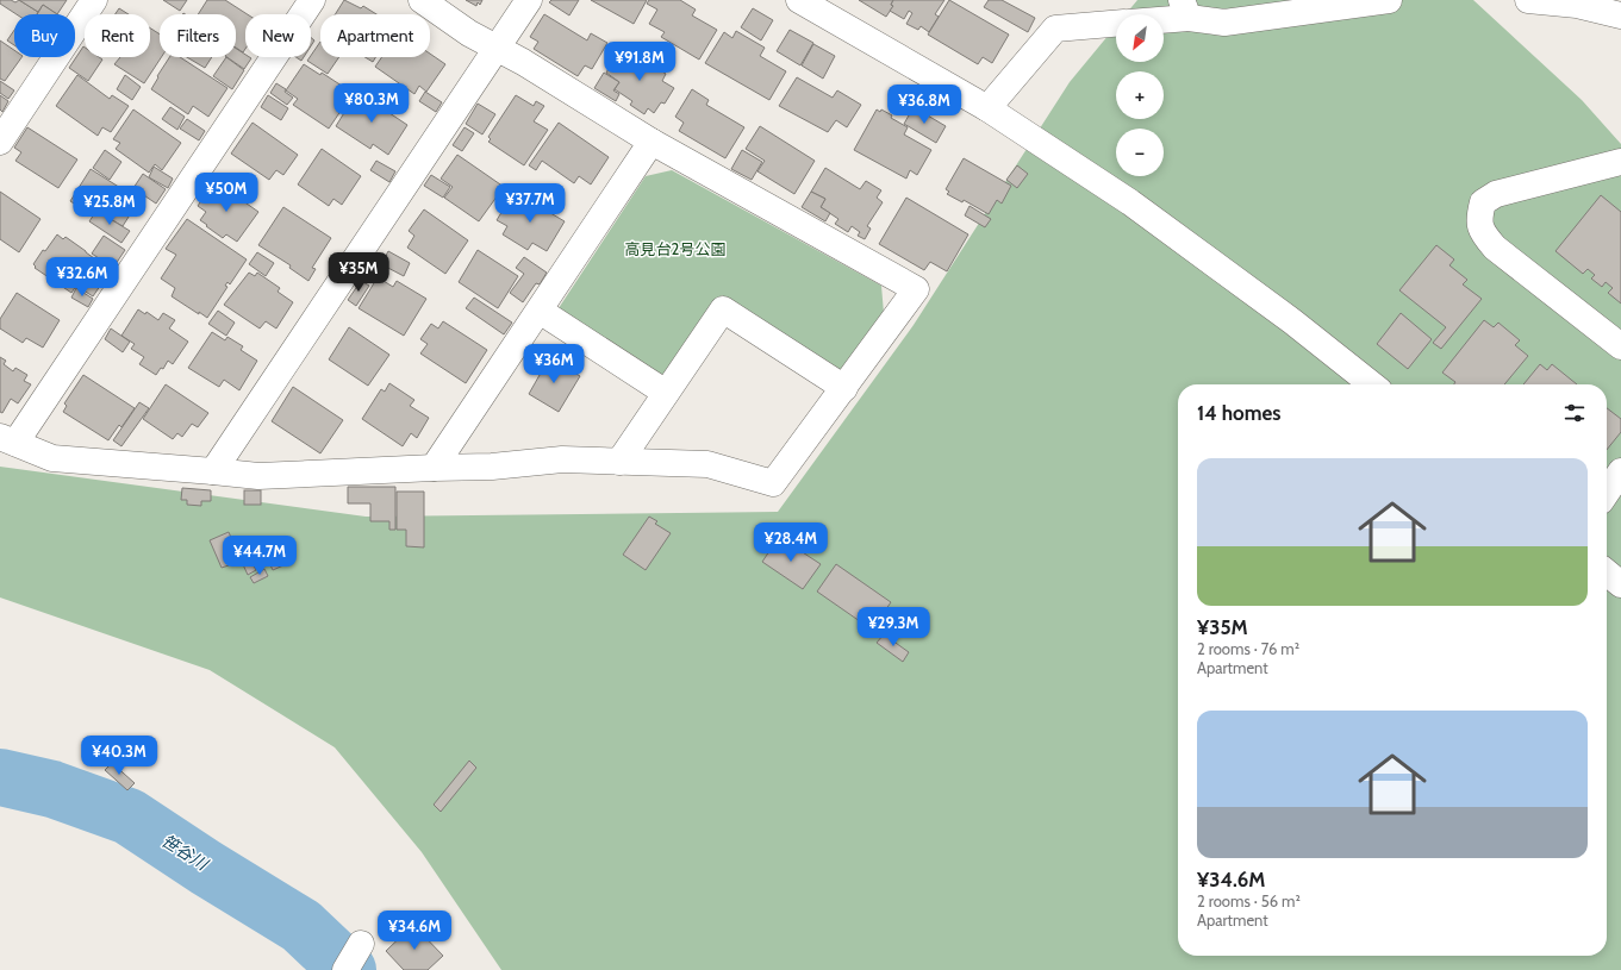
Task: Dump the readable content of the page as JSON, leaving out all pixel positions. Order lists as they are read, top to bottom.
{
  "water": ["笹谷川"],
  "parks": ["高見台2号公園"],
  "north": "bottom left",
  "page": {
    "map_buttons": ["+", "−"],
    "chip": [
      "Buy",
      "Rent",
      "Filters",
      "New",
      "Apartment"
    ],
    "price": [
      "¥91.8M",
      "¥80.3M",
      "¥36.8M",
      "¥50M",
      "¥37.7M",
      "¥25.8M",
      "¥35M",
      "¥32.6M",
      "¥36M",
      "¥28.4M",
      "¥44.7M",
      "¥29.3M",
      "¥40.3M",
      "¥34.6M"
    ],
    "heading": "14 homes",
    "list": [
      {
        "name": "¥35M",
        "note": "2 rooms · 76 m² · Apartment"
      },
      {
        "name": "¥34.6M",
        "note": "2 rooms · 56 m² · Apartment"
      }
    ]
  }
}
